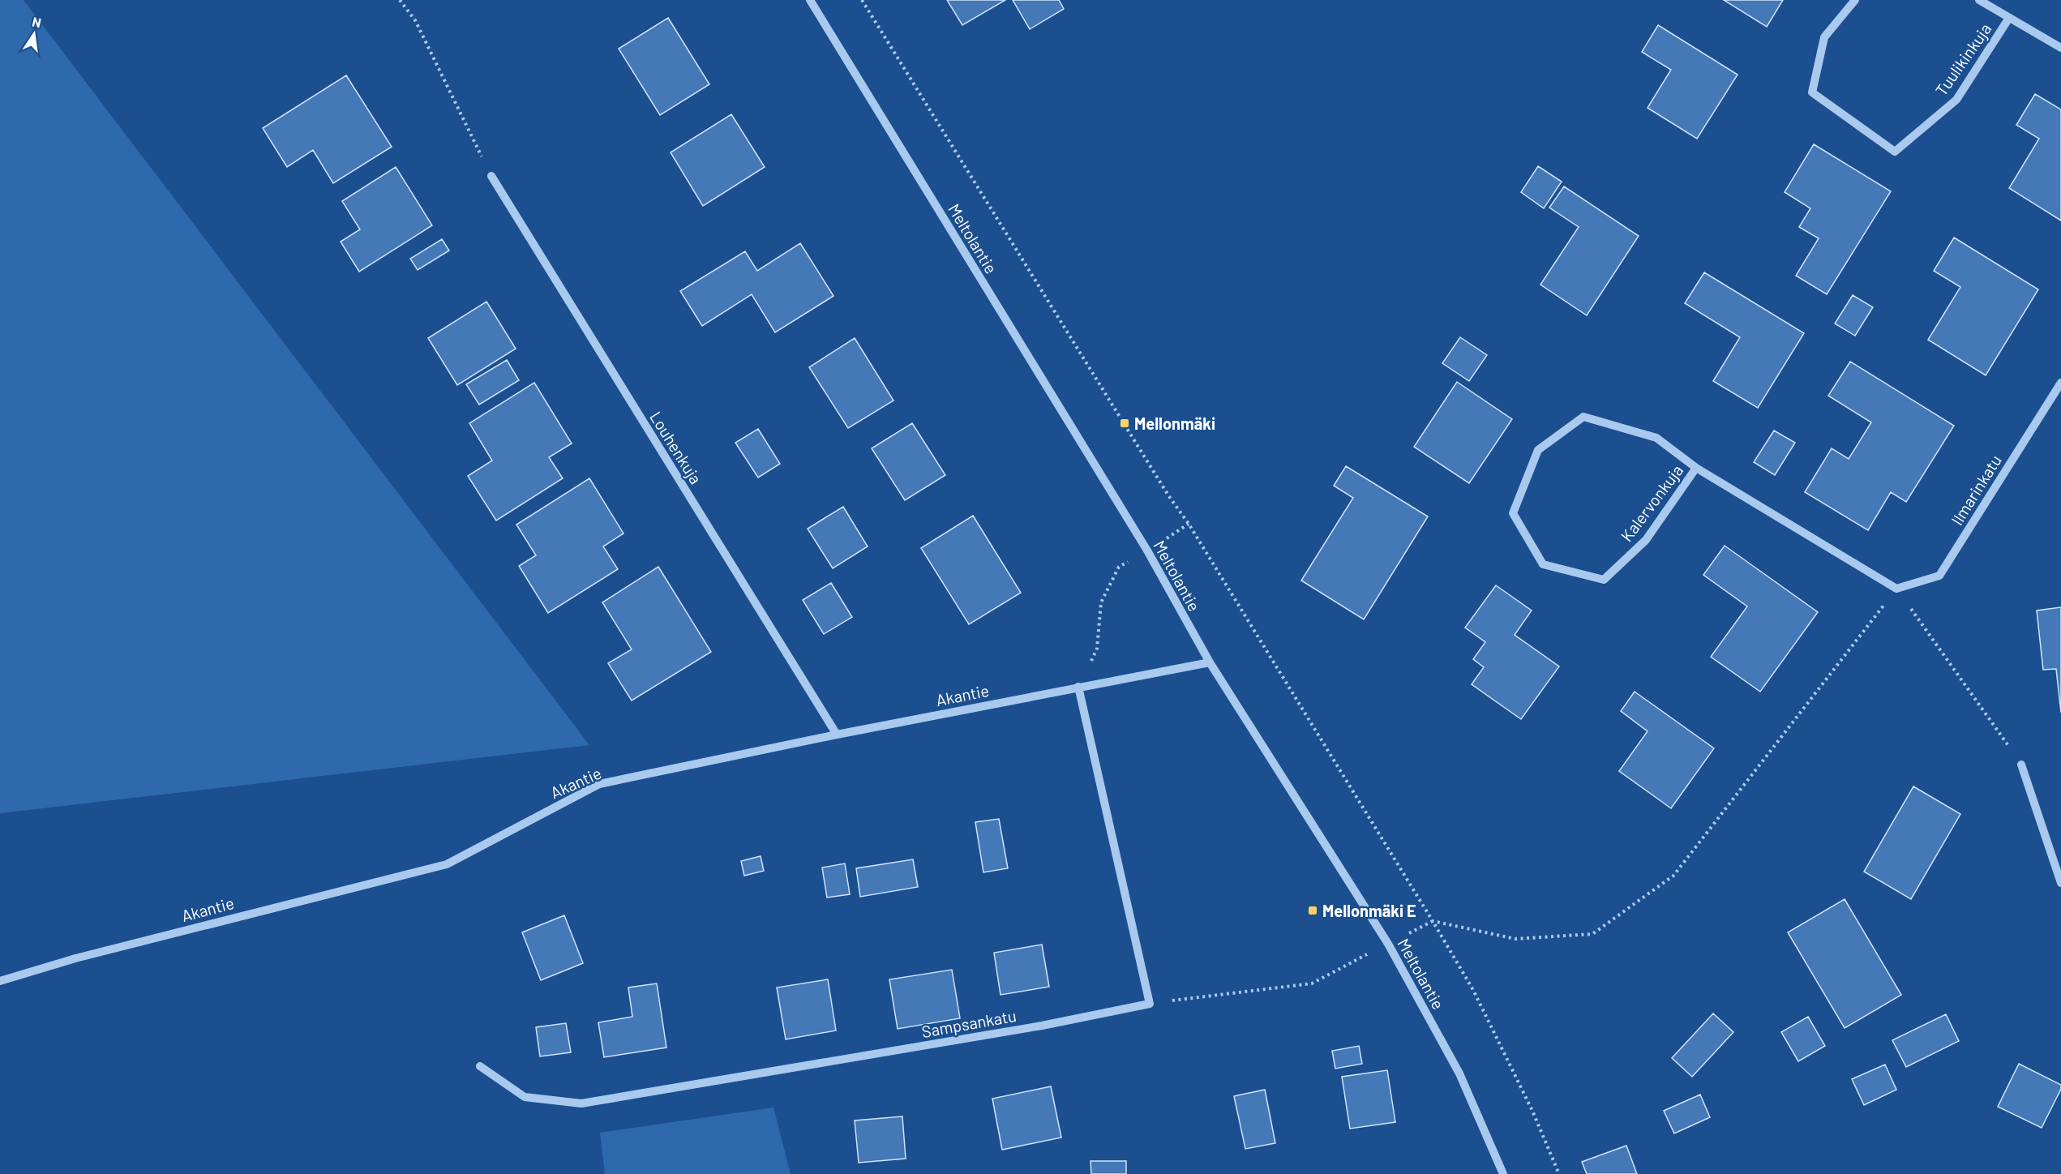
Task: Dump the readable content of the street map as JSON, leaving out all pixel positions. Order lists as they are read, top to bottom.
{
  "streets": {
    "street": [
      "Tuulikinkuja",
      "Meltolantie",
      "Louhenkuja",
      "Ilmarinkatu",
      "Kalervonkuja",
      "Akantie",
      "Sampsankatu"
    ]
  },
  "crossings": [
    ["Meltolantie", "Akantie"],
    ["Louhenkuja", "Akantie"],
    ["Ilmarinkatu", "Kalervonkuja"]
  ],
  "places": {
    "transit": ["Mellonmäki", "Mellonmäki E"]
  },
  "north": "top"
}
